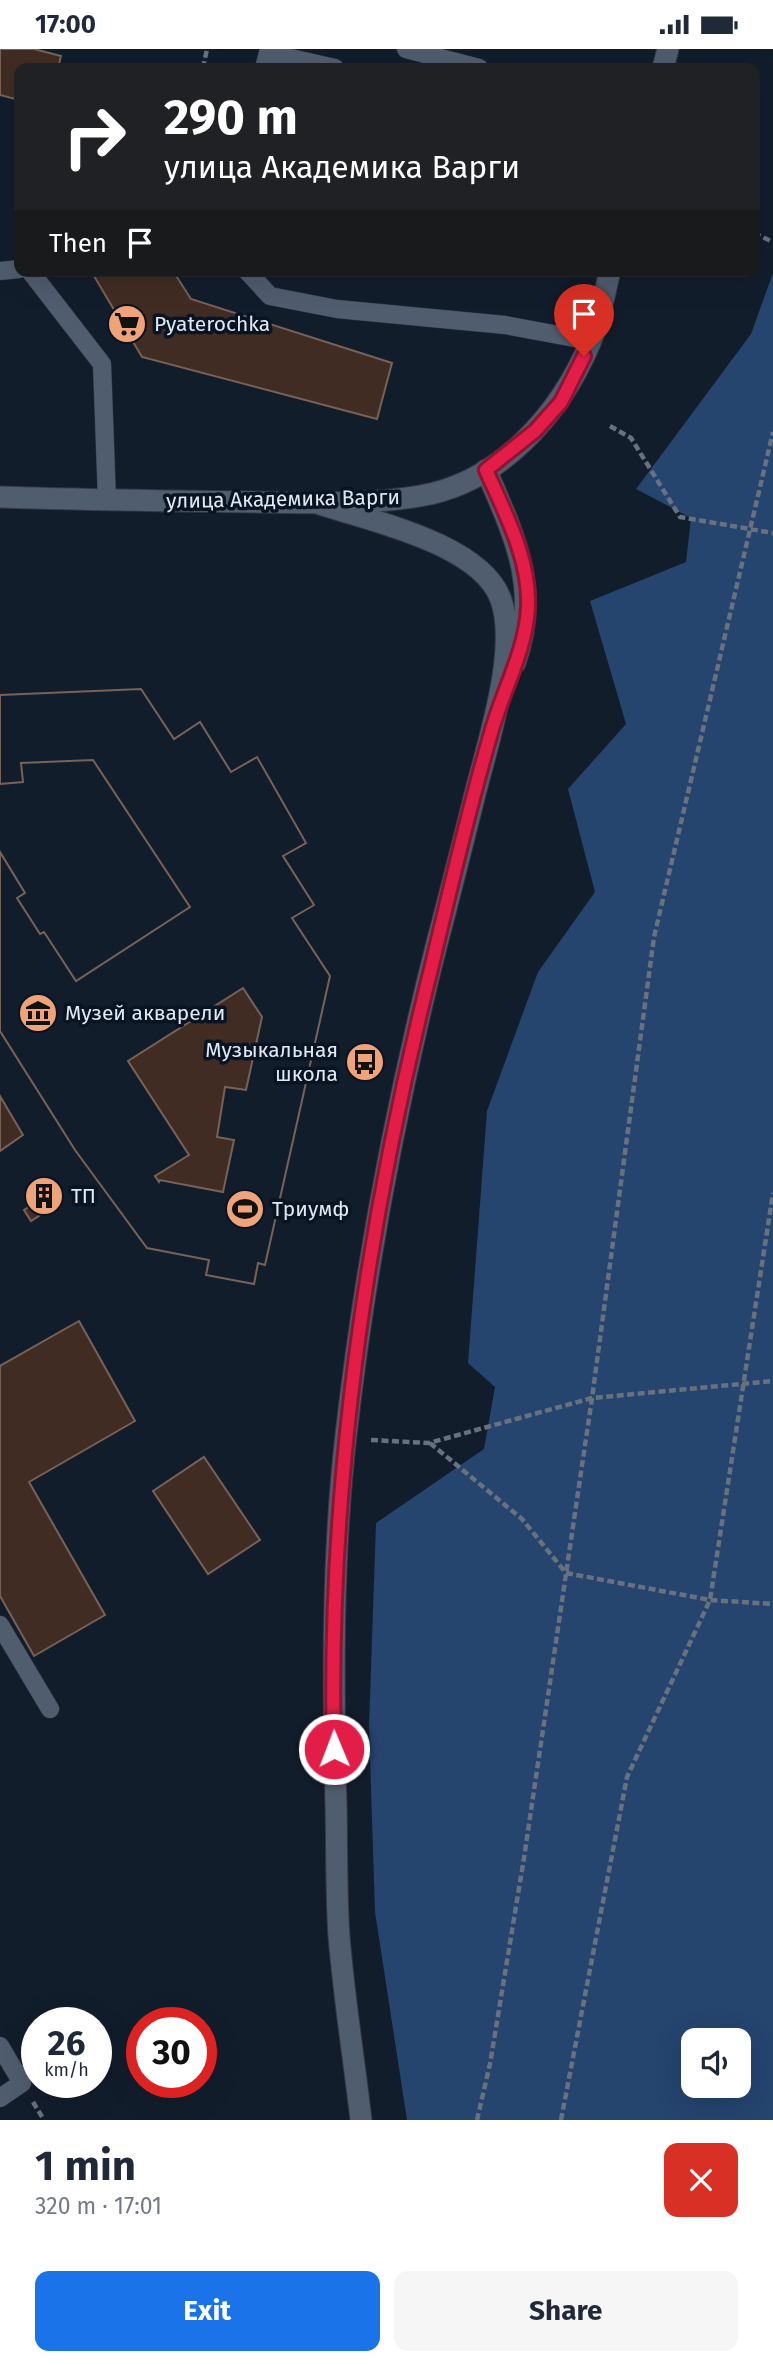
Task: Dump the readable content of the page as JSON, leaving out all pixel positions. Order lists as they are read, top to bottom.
{
  "streets": {
    "street": ["улица Академика Варги"]
  },
  "places": {
    "supermarket": ["Pyaterochka"],
    "museum": ["Музей акварели"],
    "bus stop": ["Музыкальная школа"],
    "building": ["ТП"],
    "sports": ["Триумф"]
  },
  "page": {
    "status": "17:00",
    "turn": ["290 m", "улица Академика Варги"],
    "then": "Then",
    "speed": "26 km/h",
    "limit": "30",
    "heading": ["1 min", "320 m · 17:01"],
    "buttons": ["Exit", "Share"]
  }
}
